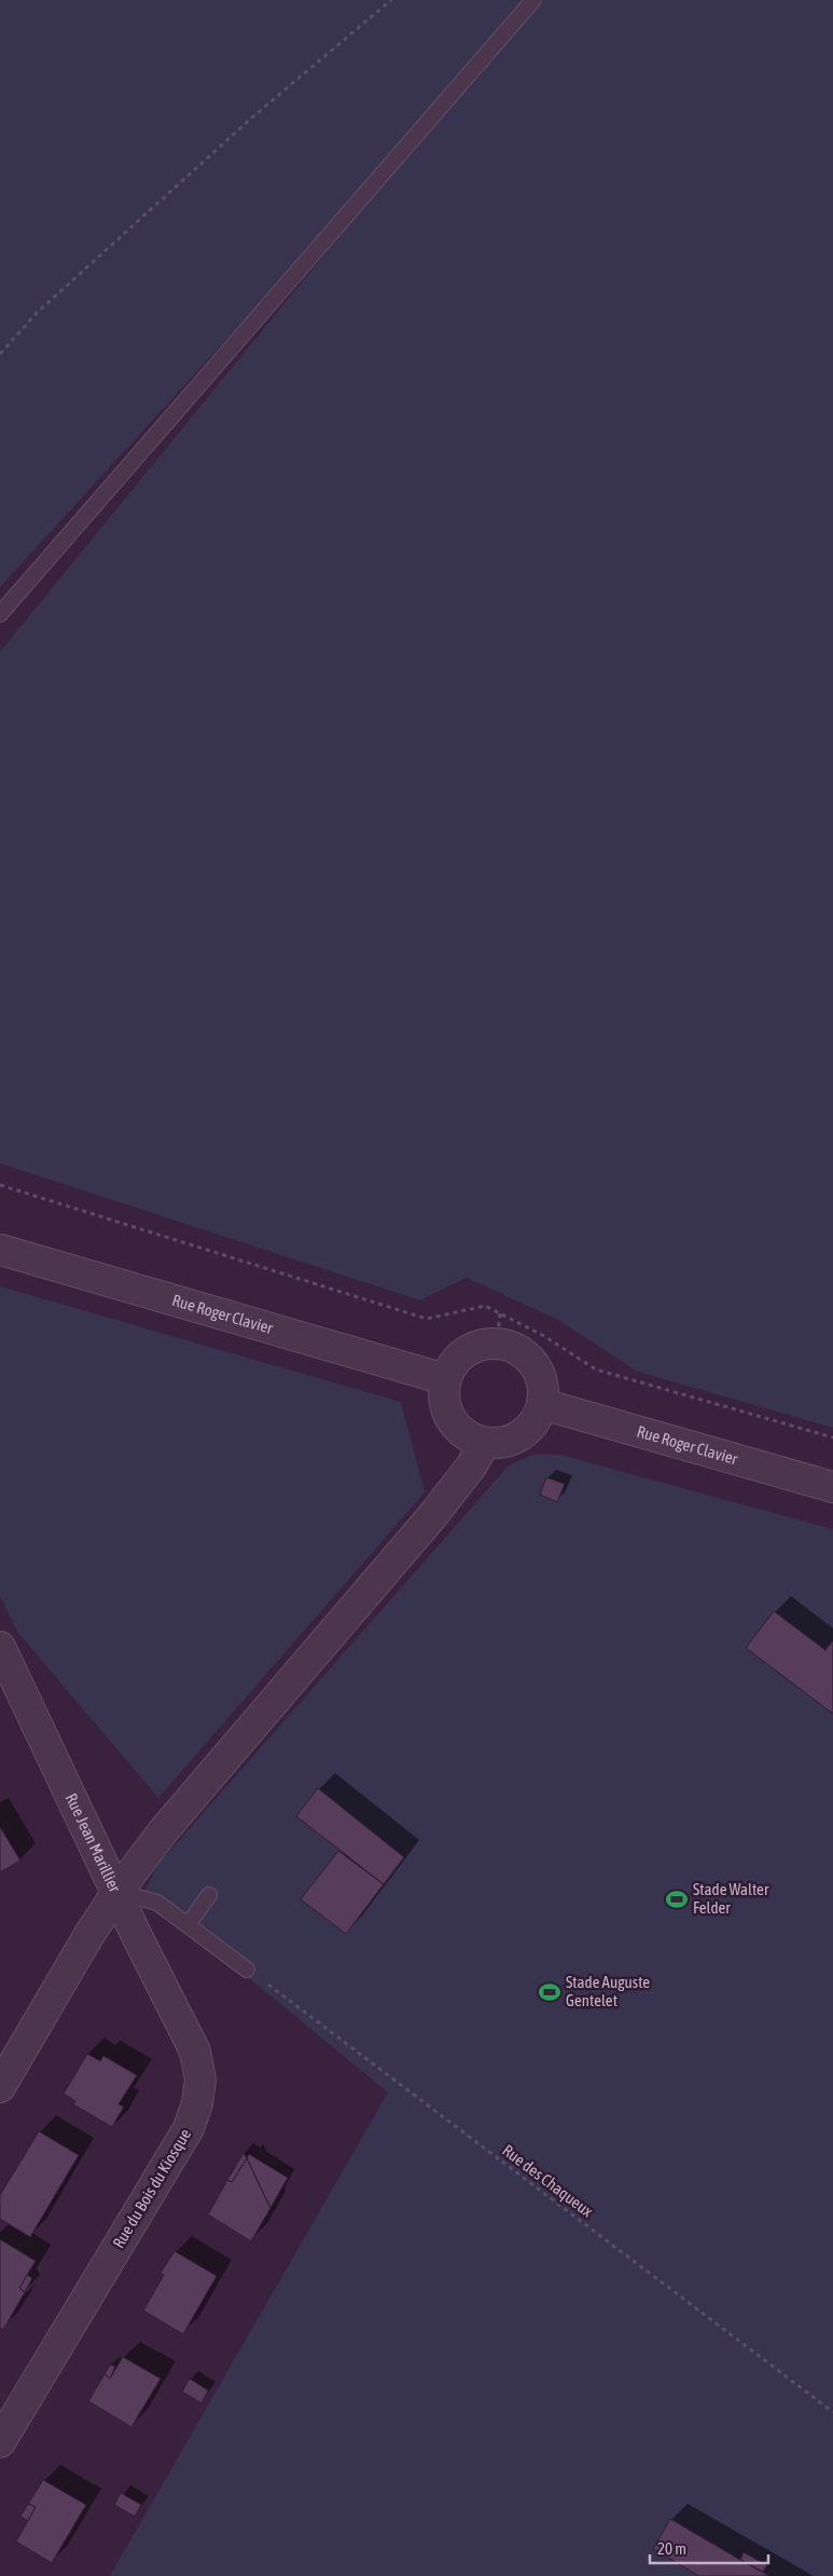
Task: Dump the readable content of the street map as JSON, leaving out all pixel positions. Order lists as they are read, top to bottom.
{
  "streets": {
    "street": ["Rue Roger Clavier", "Rue Jean Marillier", "Rue du Bois du Kiosque"],
    "path": ["Rue des Chaqueux"]
  },
  "crossings": [
    ["Rue Jean Marillier", "Rue du Bois du Kiosque"]
  ],
  "places": {
    "sports": ["Stade Walter Felder", "Stade Auguste Gentelet"]
  },
  "scale_bar": "20 m"
}
